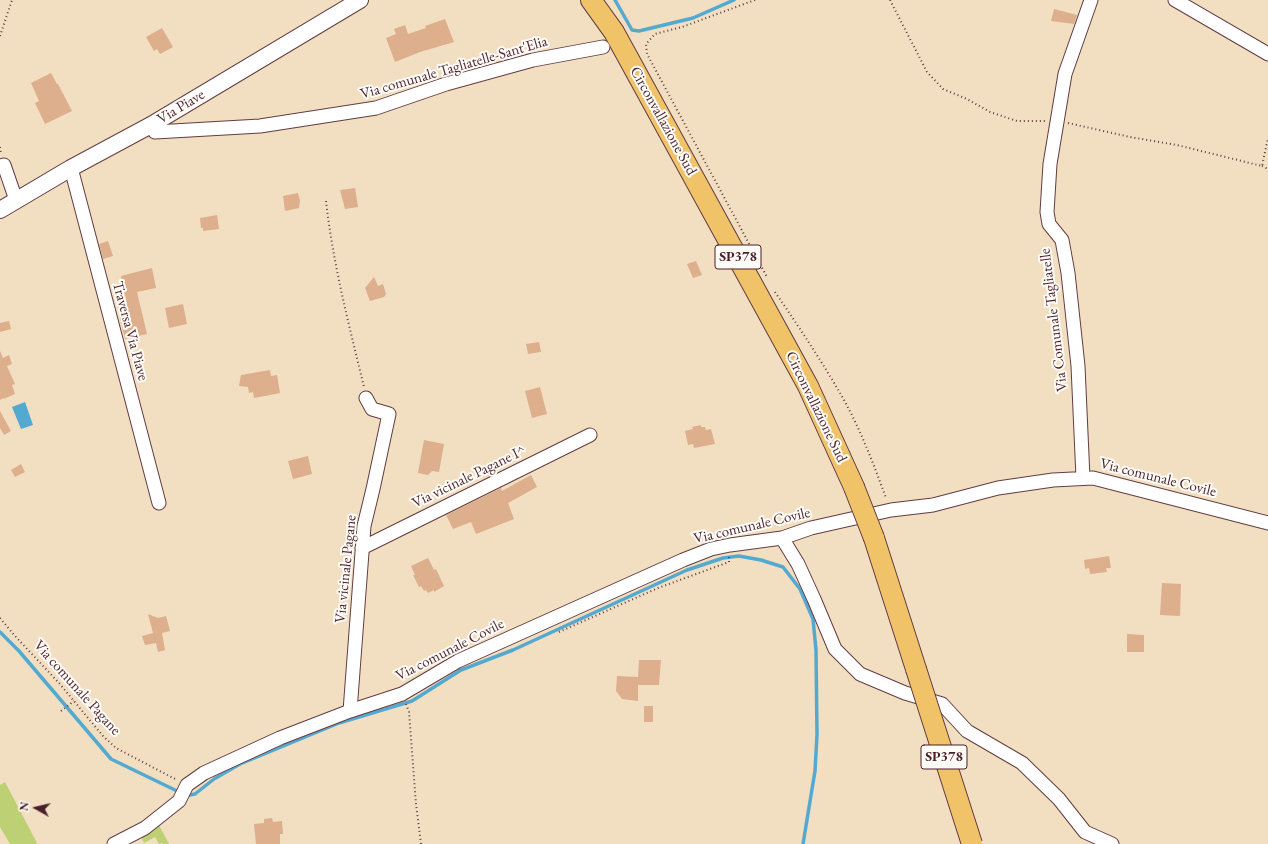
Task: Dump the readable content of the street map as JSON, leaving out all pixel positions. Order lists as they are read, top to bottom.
{
  "streets": {
    "main road": ["Circonvallazione Sud", "SP378"],
    "street": [
      "Via comunale Tagliatelle-Sant'Elia",
      "Via Piave",
      "Via Comunale Tagliatelle",
      "Traversa Via Piave",
      "Via vicinale Pagane I^",
      "Via comunale Covile",
      "Via vicinale Pagane"
    ],
    "path": ["Via comunale Pagane"]
  },
  "crossings": [
    ["Via comunale Tagliatelle-Sant'Elia", "Via Piave"],
    ["Via comunale Tagliatelle-Sant'Elia", "Circonvallazione Sud"],
    ["Via comunale Tagliatelle-Sant'Elia", "SP378"],
    ["Via Piave", "Traversa Via Piave"],
    ["Circonvallazione Sud", "SP378"],
    ["Via Comunale Tagliatelle", "Via comunale Covile"],
    ["Via vicinale Pagane I^", "Via vicinale Pagane"],
    ["Via comunale Covile", "Via vicinale Pagane"],
    ["Via comunale Covile", "Via comunale Pagane"]
  ],
  "north": "left"
}
